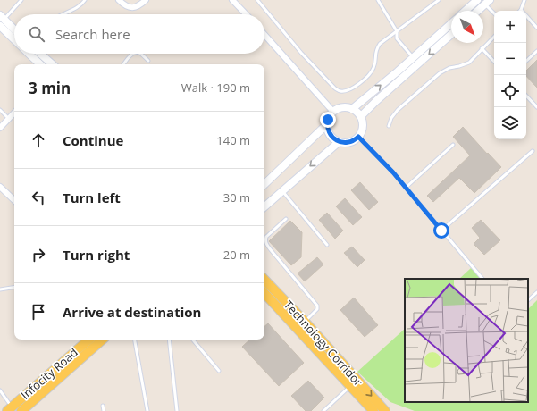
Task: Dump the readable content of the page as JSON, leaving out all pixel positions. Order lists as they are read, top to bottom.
{
  "streets": {
    "main road": ["Technology Corridor", "Infocity Road"]
  },
  "north": "bottom right",
  "page": {
    "map_buttons": ["+", "−"],
    "search": "Search here",
    "heading": ["3 min", "Walk · 190 m"],
    "list": [
      ["Continue", "140 m"],
      ["Turn left", "30 m"],
      ["Turn right", "20 m"],
      "Arrive at destination"
    ]
  }
}
